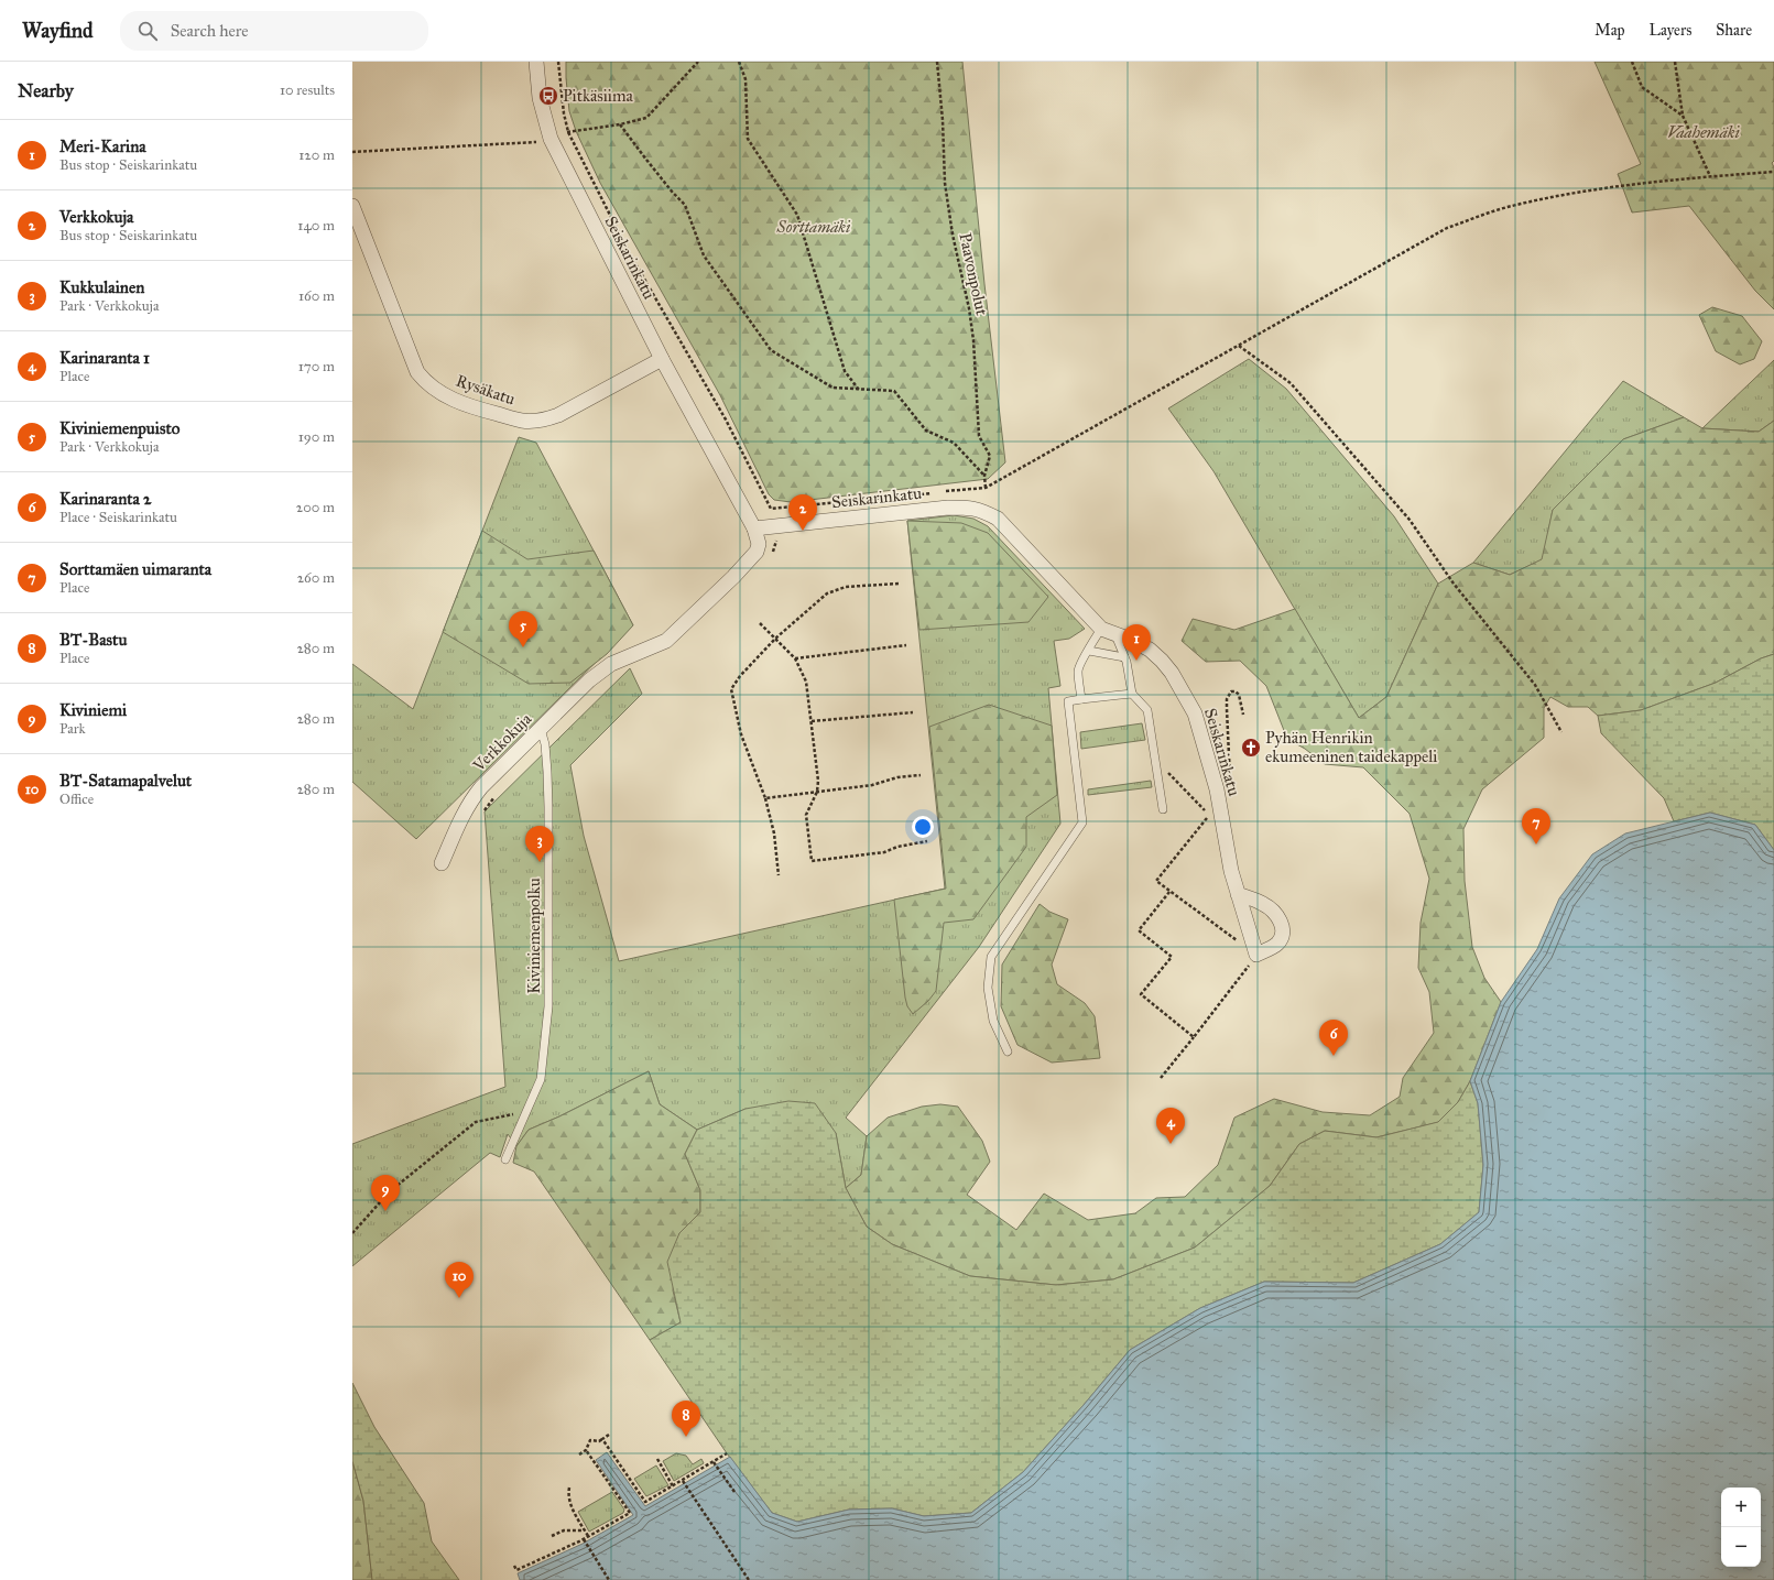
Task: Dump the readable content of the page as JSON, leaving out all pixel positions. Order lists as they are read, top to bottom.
{
  "streets": {
    "street": ["Seiskarinkatu", "Rysäkatu", "Verkkokuja"],
    "lane": ["Kiviniemenpolku"],
    "path": ["Paavonpolut"]
  },
  "crossings": [
    ["Seiskarinkatu", "Rysäkatu"],
    ["Seiskarinkatu", "Verkkokuja"],
    ["Verkkokuja", "Kiviniemenpolku"]
  ],
  "parks": ["Vaahemäki", "Sorttamäki"],
  "places": {
    "bus stop": ["Pitkäsiima"],
    "church": ["Pyhän Henrikin ekumeeninen taidekappeli"]
  },
  "page": {
    "header": "Wayfind",
    "search": "Search here",
    "nav": ["Map", "Layers", "Share"],
    "heading": ["Nearby", "10 results"],
    "list": [
      {
        "mark": "1",
        "name": "Meri-Karina",
        "note": "Bus stop · Seiskarinkatu",
        "value": "120 m"
      },
      {
        "mark": "2",
        "name": "Verkkokuja",
        "note": "Bus stop · Seiskarinkatu",
        "value": "140 m"
      },
      {
        "mark": "3",
        "name": "Kukkulainen",
        "note": "Park · Verkkokuja",
        "value": "160 m"
      },
      {
        "mark": "4",
        "name": "Karinaranta 1",
        "note": "Place",
        "value": "170 m"
      },
      {
        "mark": "5",
        "name": "Kiviniemenpuisto",
        "note": "Park · Verkkokuja",
        "value": "190 m"
      },
      {
        "mark": "6",
        "name": "Karinaranta 2",
        "note": "Place · Seiskarinkatu",
        "value": "200 m"
      },
      {
        "mark": "7",
        "name": "Sorttamäen uimaranta",
        "note": "Place",
        "value": "260 m"
      },
      {
        "mark": "8",
        "name": "BT-Bastu",
        "note": "Place",
        "value": "280 m"
      },
      {
        "mark": "9",
        "name": "Kiviniemi",
        "note": "Park",
        "value": "280 m"
      },
      {
        "mark": "10",
        "name": "BT-Satamapalvelut",
        "note": "Office",
        "value": "280 m"
      }
    ],
    "pins": [
      "2",
      "5",
      "1",
      "7",
      "3",
      "6",
      "4",
      "9",
      "10",
      "8"
    ],
    "map_buttons": ["+", "−"]
  }
}
